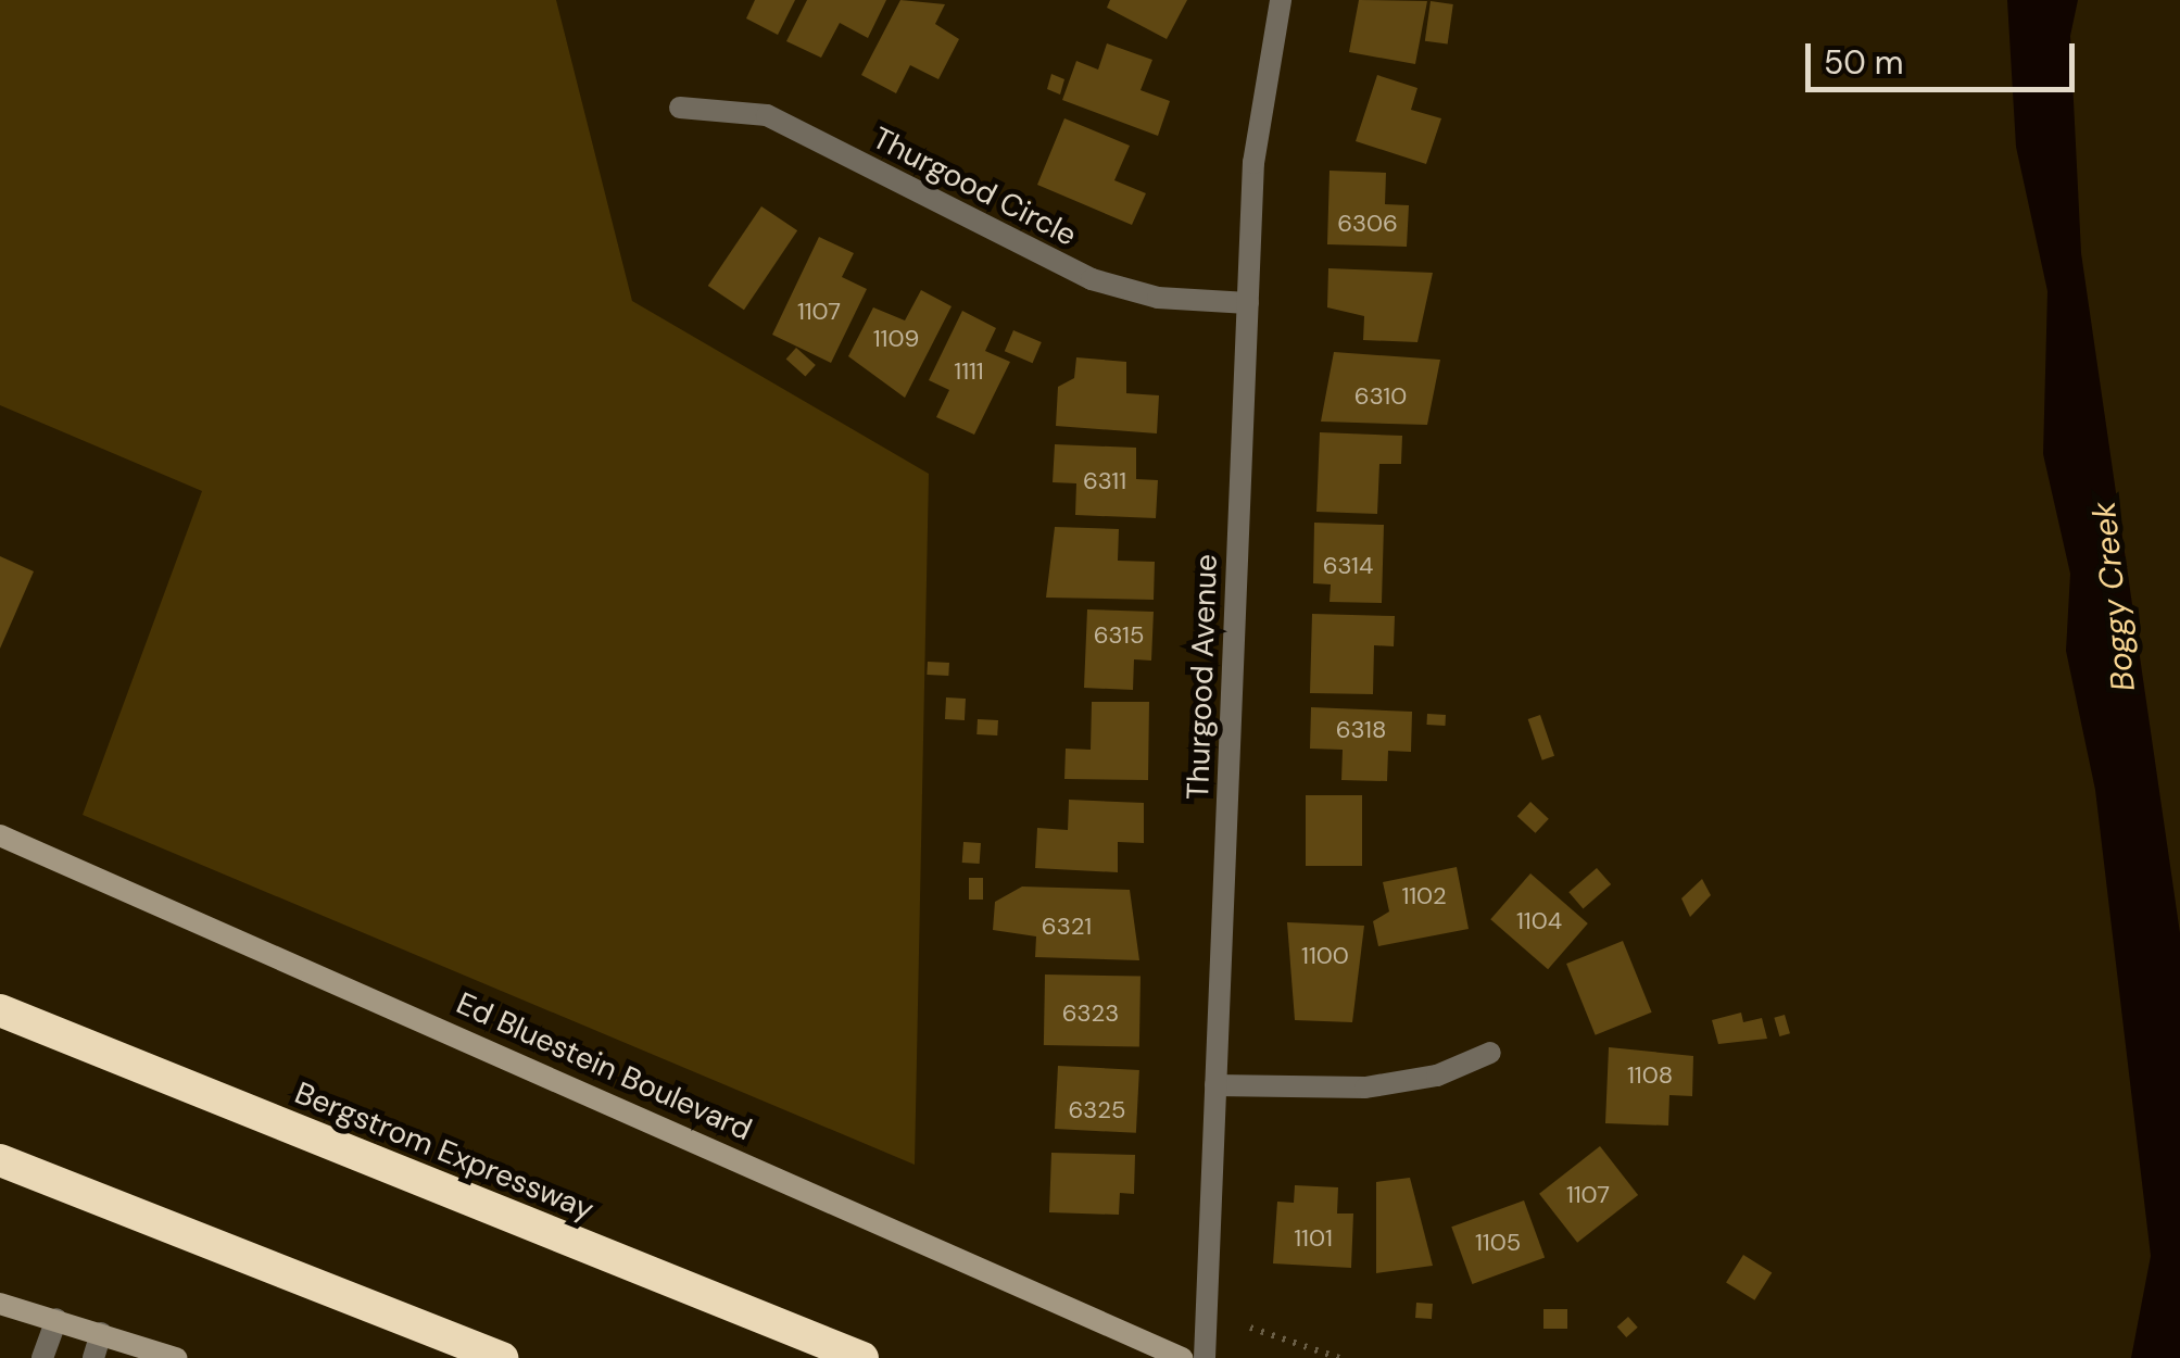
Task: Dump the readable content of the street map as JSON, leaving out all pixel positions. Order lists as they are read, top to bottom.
{
  "streets": {
    "highway": ["Bergstrom Expressway"],
    "main road": ["Ed Bluestein Boulevard"],
    "street": ["Thurgood Circle", "Thurgood Avenue"]
  },
  "crossings": [
    ["Thurgood Circle", "Thurgood Avenue"]
  ],
  "water": ["Boggy Creek"],
  "house_numbers": [
    "6306",
    "1107",
    "1109",
    "1111",
    "6310",
    "6311",
    "6314",
    "6315",
    "6318",
    "1102",
    "1104",
    "6321",
    "1100",
    "6323",
    "1108",
    "6325",
    "1107",
    "1101",
    "1105"
  ],
  "scale_bar": "50 m"
}
